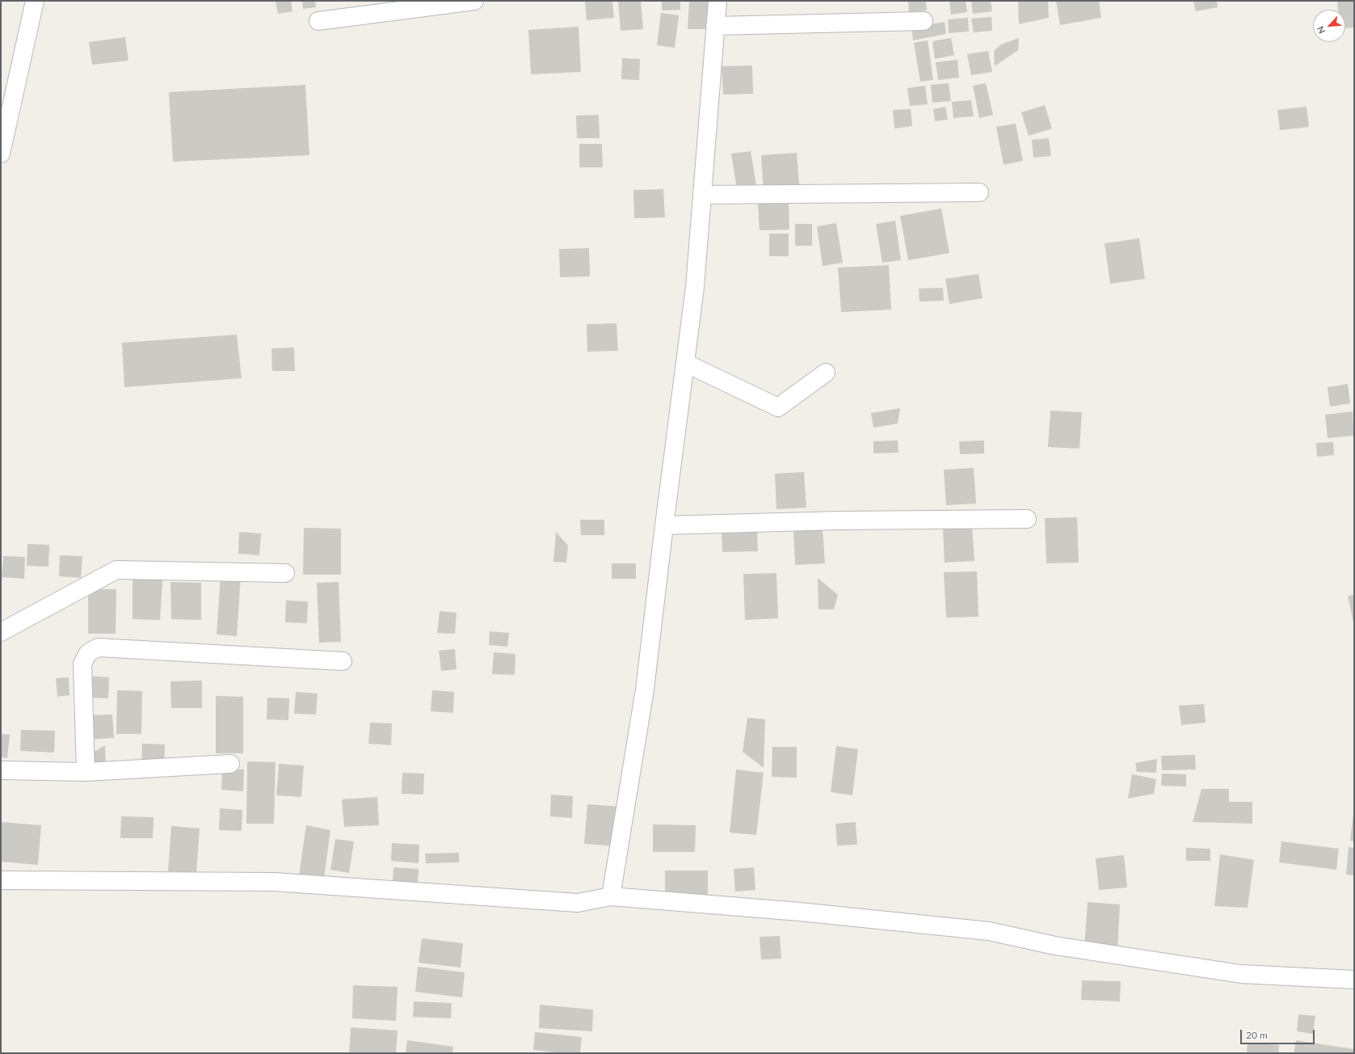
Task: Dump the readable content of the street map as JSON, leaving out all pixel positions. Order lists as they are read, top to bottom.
{
  "scale_bar": "20 m",
  "north": "bottom left"
}
